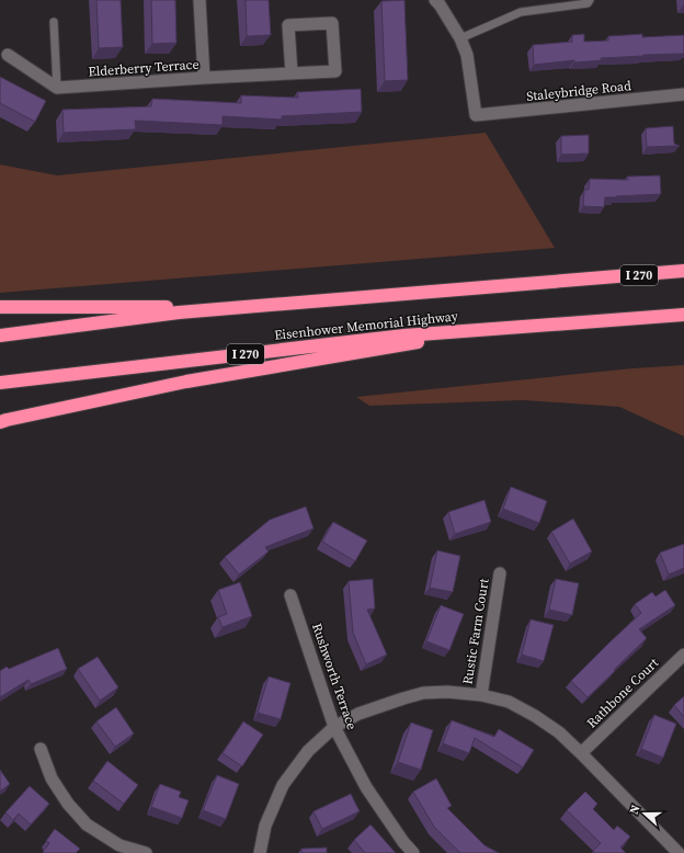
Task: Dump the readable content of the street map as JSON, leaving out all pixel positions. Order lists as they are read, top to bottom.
{
  "streets": {
    "highway": ["I 270", "Eisenhower Memorial Highway"],
    "street": [
      "Elderberry Terrace",
      "Staleybridge Road",
      "Rustic Farm Court",
      "Rushworth Terrace",
      "Rathbone Court"
    ]
  },
  "north": "left"
}
